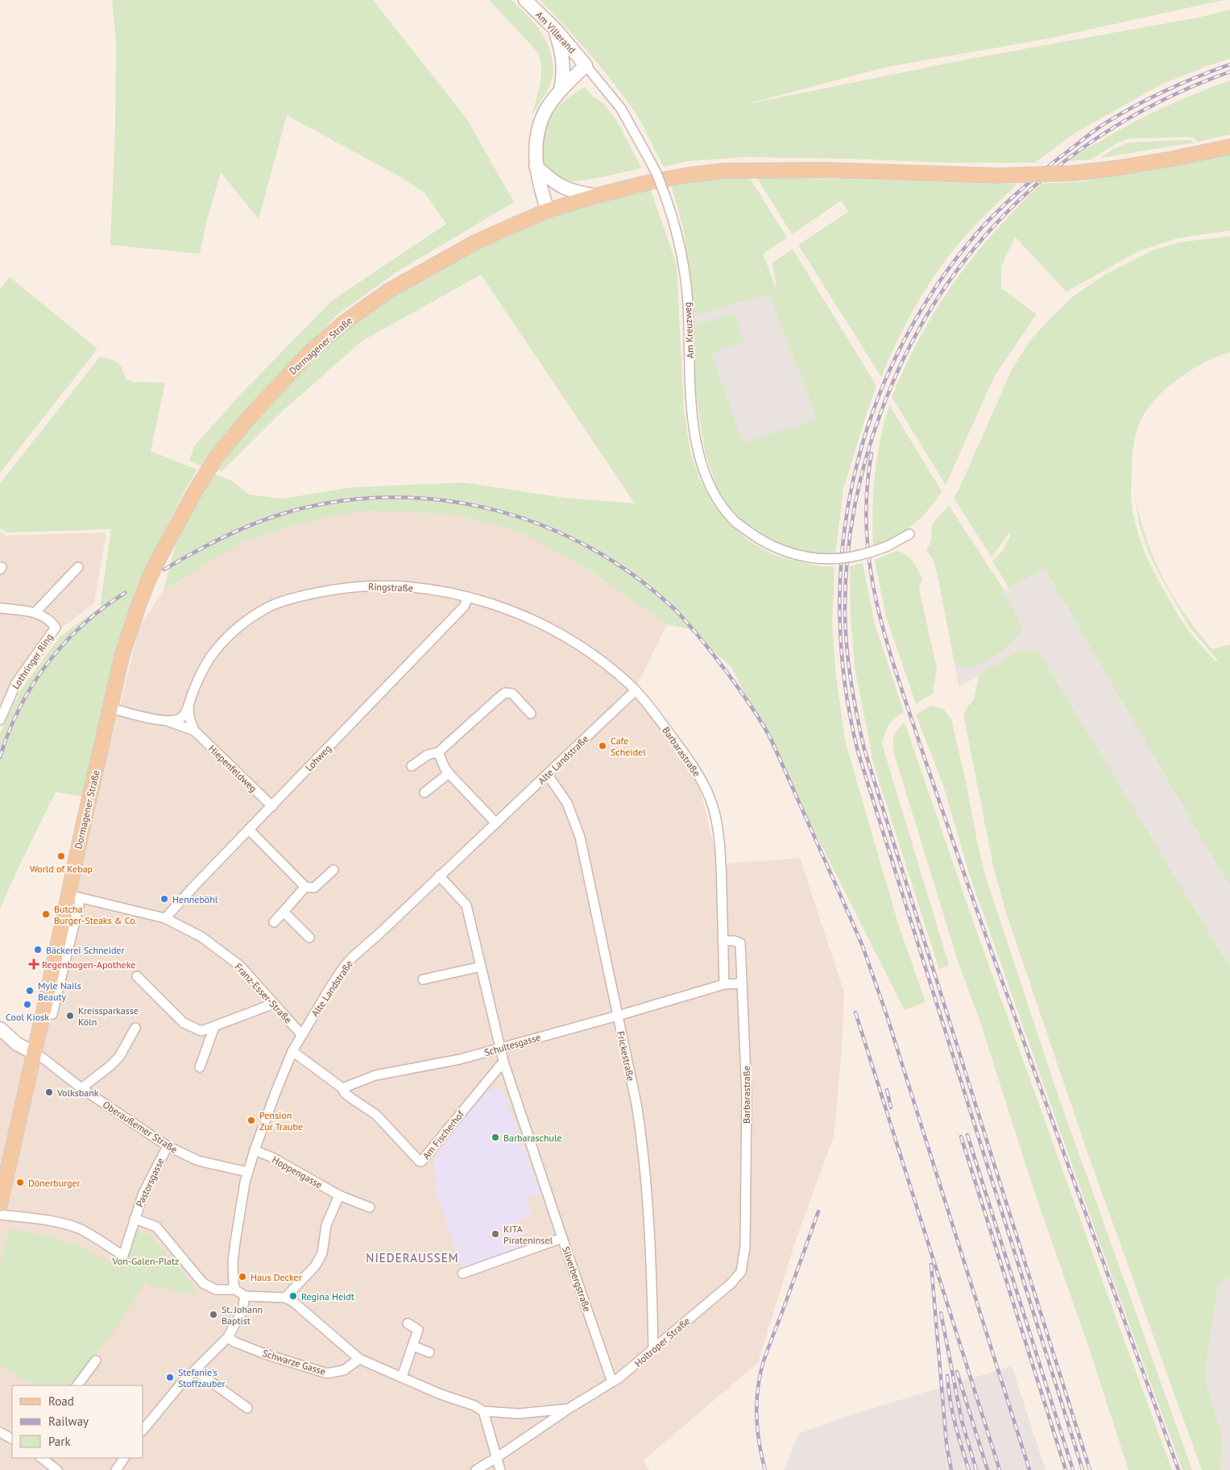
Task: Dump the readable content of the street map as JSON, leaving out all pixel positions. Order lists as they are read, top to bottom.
{
  "streets": {
    "main road": ["Am Villerand", "Dormagener Straße", "Oberaußemer Straße"],
    "street": [
      "Am Kreuzweg",
      "Ringstraße",
      "Lothringer Ring",
      "Barbarastraße",
      "Lohweg",
      "Alte Landstraße",
      "Hiepenfeldweg",
      "Franz-Esser-Straße",
      "Schultesgasse",
      "Frickestraße",
      "Am Fischerhof",
      "Hoppengasse",
      "Pastorsgasse",
      "Silverbergstraße",
      "Holtroper Straße",
      "Schwarze Gasse"
    ]
  },
  "crossings": [
    ["Am Villerand", "Am Kreuzweg"],
    ["Dormagener Straße", "Franz-Esser-Straße"],
    ["Dormagener Straße", "Oberaußemer Straße"],
    ["Ringstraße", "Barbarastraße"],
    ["Ringstraße", "Lohweg"],
    ["Ringstraße", "Alte Landstraße"],
    ["Barbarastraße", "Alte Landstraße"],
    ["Barbarastraße", "Schultesgasse"],
    ["Barbarastraße", "Holtroper Straße"],
    ["Lohweg", "Hiepenfeldweg"],
    ["Lohweg", "Franz-Esser-Straße"],
    ["Alte Landstraße", "Franz-Esser-Straße"],
    ["Alte Landstraße", "Frickestraße"],
    ["Alte Landstraße", "Oberaußemer Straße"],
    ["Alte Landstraße", "Hoppengasse"],
    ["Alte Landstraße", "Pastorsgasse"],
    ["Alte Landstraße", "Silverbergstraße"],
    ["Schultesgasse", "Frickestraße"],
    ["Schultesgasse", "Am Fischerhof"],
    ["Schultesgasse", "Silverbergstraße"],
    ["Frickestraße", "Holtroper Straße"],
    ["Oberaußemer Straße", "Pastorsgasse"],
    ["Am Fischerhof", "Silverbergstraße"],
    ["Silverbergstraße", "Holtroper Straße"]
  ],
  "districts": ["NIEDERAUSSEM"],
  "parks": ["Von-Galen-Platz"],
  "places": {
    "other": [
      "Cafe Scheidel",
      "World of Kebap",
      "Henneböhl",
      "Butcha Burger-Steaks & Co.",
      "Bäckerei Schneider",
      "Myle Nails Beauty",
      "Cool Kiosk",
      "Kreissparkasse Köln",
      "Volksbank",
      "Pension Zur Traube",
      "Barbaraschule",
      "Dönerburger",
      "KITA Pirateninsel",
      "Haus Decker",
      "Regina Heidt",
      "St. Johann Baptist",
      "Stefanie's Stoffzauber"
    ],
    "health": ["Regenbogen-Apotheke"]
  },
  "legend": ["Road", "Railway", "Park"]
}
